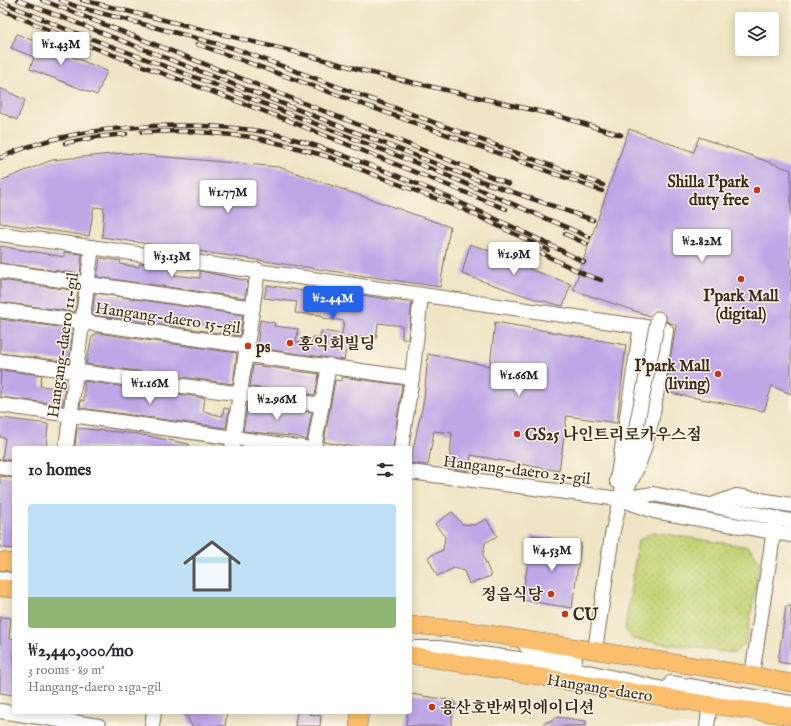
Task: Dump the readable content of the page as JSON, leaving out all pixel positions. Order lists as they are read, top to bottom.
{
  "streets": {
    "main road": ["Hangang-daero"],
    "street": ["Hangang-daero 15-gil", "Hangang-daero 11-gil", "Hangang-daero 23-gil"]
  },
  "crossings": [
    ["Hangang-daero 15-gil", "Hangang-daero 11-gil"]
  ],
  "places": [
    "Shilla I'park duty free",
    "I'park Mall (digital)",
    "홍익회빌딩",
    "ps",
    "I'park Mall (living)",
    "GS25 나인트리로카우스점",
    "정읍식당",
    "CU",
    "용산호반써밋에이디션"
  ],
  "page": {
    "price": [
      "₩1.43M",
      "₩1.77M",
      "₩2.82M",
      "₩1.9M",
      "₩3.13M",
      "₩2.44M",
      "₩1.66M",
      "₩1.16M",
      "₩2.96M",
      "₩4.53M"
    ],
    "heading": "10 homes",
    "list": [
      {
        "name": "₩2,440,000/mo",
        "note": "3 rooms · 89 m² · Hangang-daero 21ga-gil"
      }
    ]
  }
}
